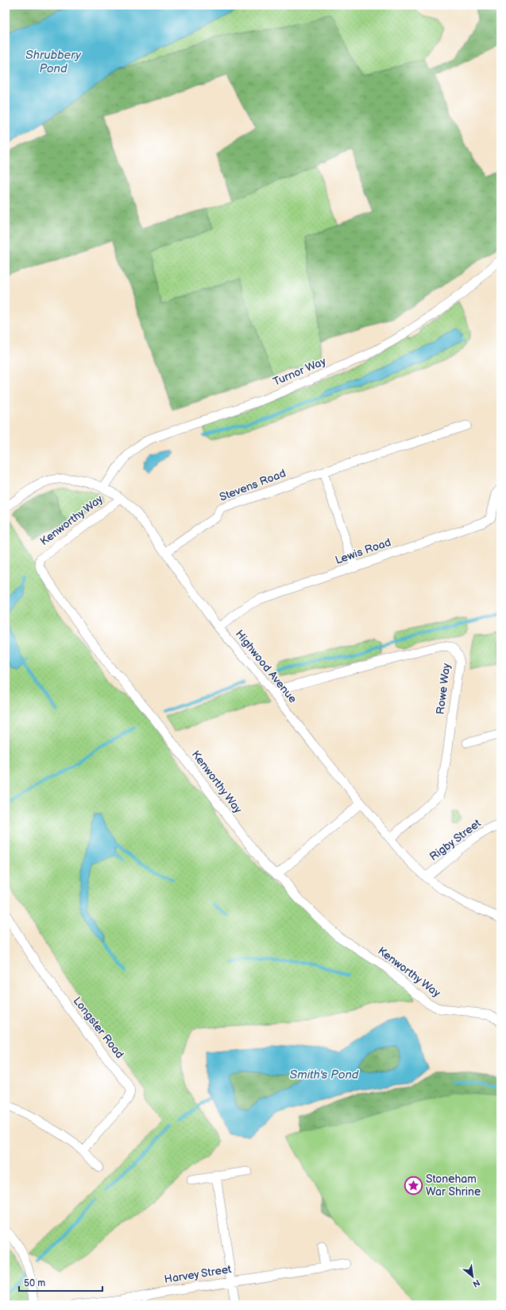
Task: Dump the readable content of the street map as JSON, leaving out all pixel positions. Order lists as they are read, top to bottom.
{
  "streets": {
    "street": [
      "Turnor Way",
      "Stevens Road",
      "Kenworthy Way",
      "Lewis Road",
      "Highwood Avenue",
      "Rowe Way",
      "Rigby Street",
      "Longster Road",
      "Harvey Street"
    ]
  },
  "crossings": [
    ["Turnor Way", "Highwood Avenue"],
    ["Stevens Road", "Highwood Avenue"],
    ["Kenworthy Way", "Highwood Avenue"],
    ["Lewis Road", "Highwood Avenue"],
    ["Highwood Avenue", "Rowe Way"],
    ["Highwood Avenue", "Rigby Street"]
  ],
  "water": ["Shrubbery Pond", "Smith's Pond"],
  "places": {
    "place": ["Stoneham War Shrine"]
  },
  "scale_bar": "50 m",
  "north": "bottom right"
}
